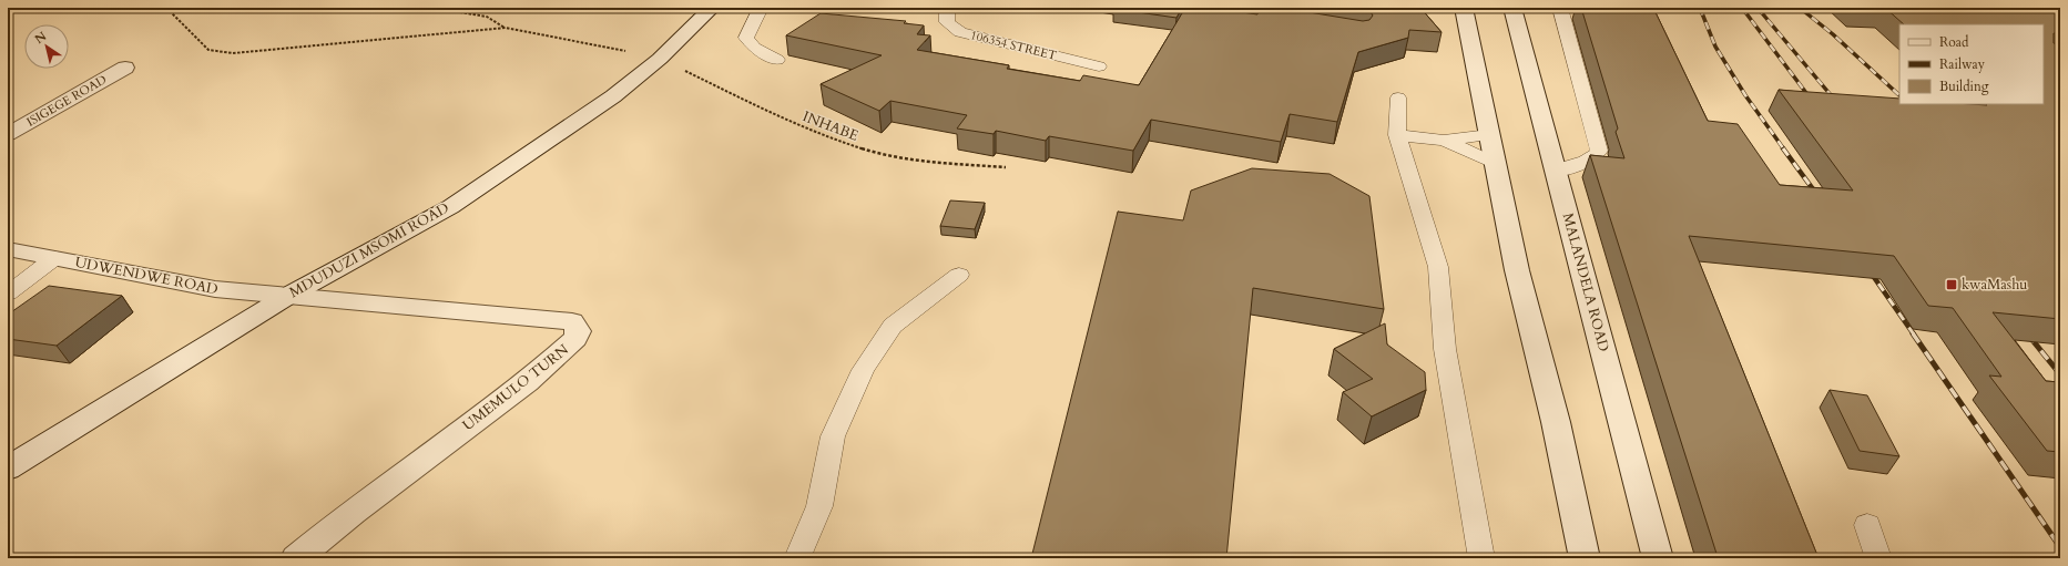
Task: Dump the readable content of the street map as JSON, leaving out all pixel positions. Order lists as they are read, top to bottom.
{
  "streets": {
    "street": [
      "ISIGEGE ROAD",
      "MDUDUZI MSOMI ROAD",
      "UDWENDWE ROAD",
      "MALANDELA ROAD",
      "UMEMULO TURN"
    ],
    "lane": ["106354 STREET"],
    "path": ["INHABE"]
  },
  "crossings": [
    ["INHABE", "MDUDUZI MSOMI ROAD"],
    ["MDUDUZI MSOMI ROAD", "UDWENDWE ROAD"],
    ["MDUDUZI MSOMI ROAD", "UMEMULO TURN"],
    ["UDWENDWE ROAD", "UMEMULO TURN"]
  ],
  "places": {
    "transit": ["kwaMashu"]
  },
  "legend": ["Road", "Railway", "Building"],
  "north": "top left"
}
